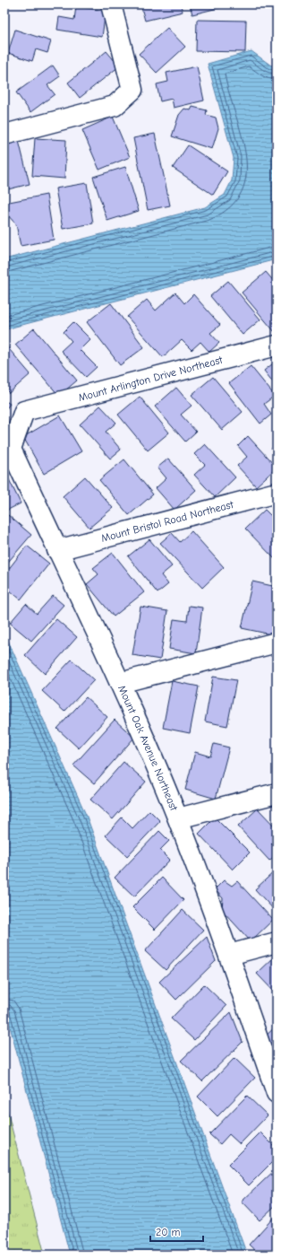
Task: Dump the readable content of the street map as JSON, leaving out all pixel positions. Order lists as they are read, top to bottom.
{
  "streets": {
    "street": ["Mount Arlington Drive Northeast", "Mount Bristol Road Northeast", "Mount Oak Avenue Northeast"]
  },
  "crossings": [
    ["Mount Arlington Drive Northeast", "Mount Oak Avenue Northeast"],
    ["Mount Bristol Road Northeast", "Mount Oak Avenue Northeast"]
  ],
  "scale_bar": "20 m"
}
